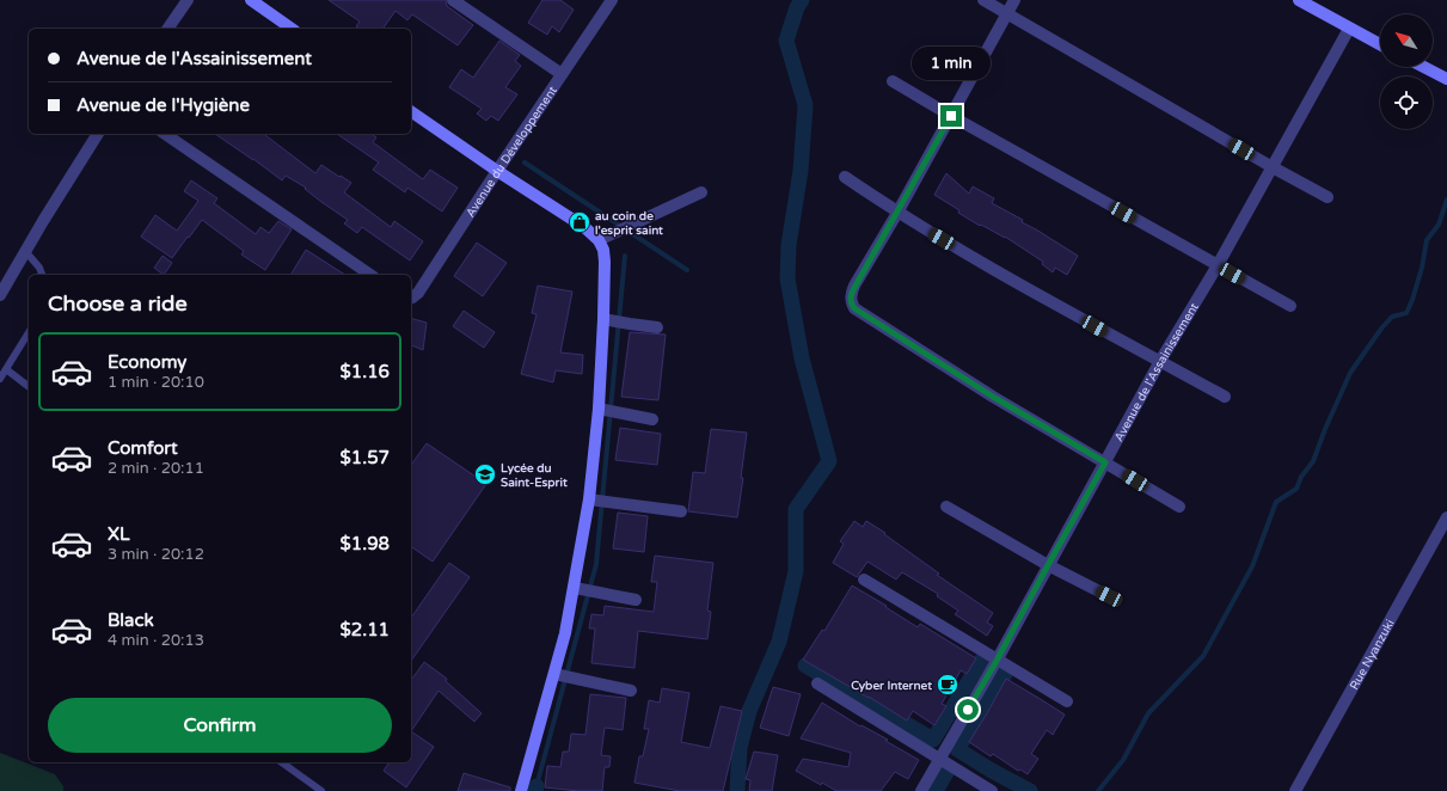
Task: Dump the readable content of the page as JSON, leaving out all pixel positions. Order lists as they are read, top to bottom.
{
  "streets": {
    "street": ["Avenue du Développement", "Avenue de l'Assainissement", "Rue Nyanzuki"]
  },
  "places": {
    "shop": ["au coin de l'esprit saint"],
    "school or university": ["Lycée du Saint-Esprit"],
    "cafe": ["Cyber Internet"]
  },
  "north": "top left",
  "page": {
    "banner": ["Avenue de l'Assainissement", "Avenue de l'Hygiène"],
    "bubble": "1 min",
    "heading": "Choose a ride",
    "list": [
      {
        "name": "Economy",
        "note": "1 min · 20:10",
        "value": "$1.16"
      },
      {
        "name": "Comfort",
        "note": "2 min · 20:11",
        "value": "$1.57"
      },
      {
        "name": "XL",
        "note": "3 min · 20:12",
        "value": "$1.98"
      },
      {
        "name": "Black",
        "note": "4 min · 20:13",
        "value": "$2.11"
      }
    ],
    "buttons": "Confirm"
  }
}
